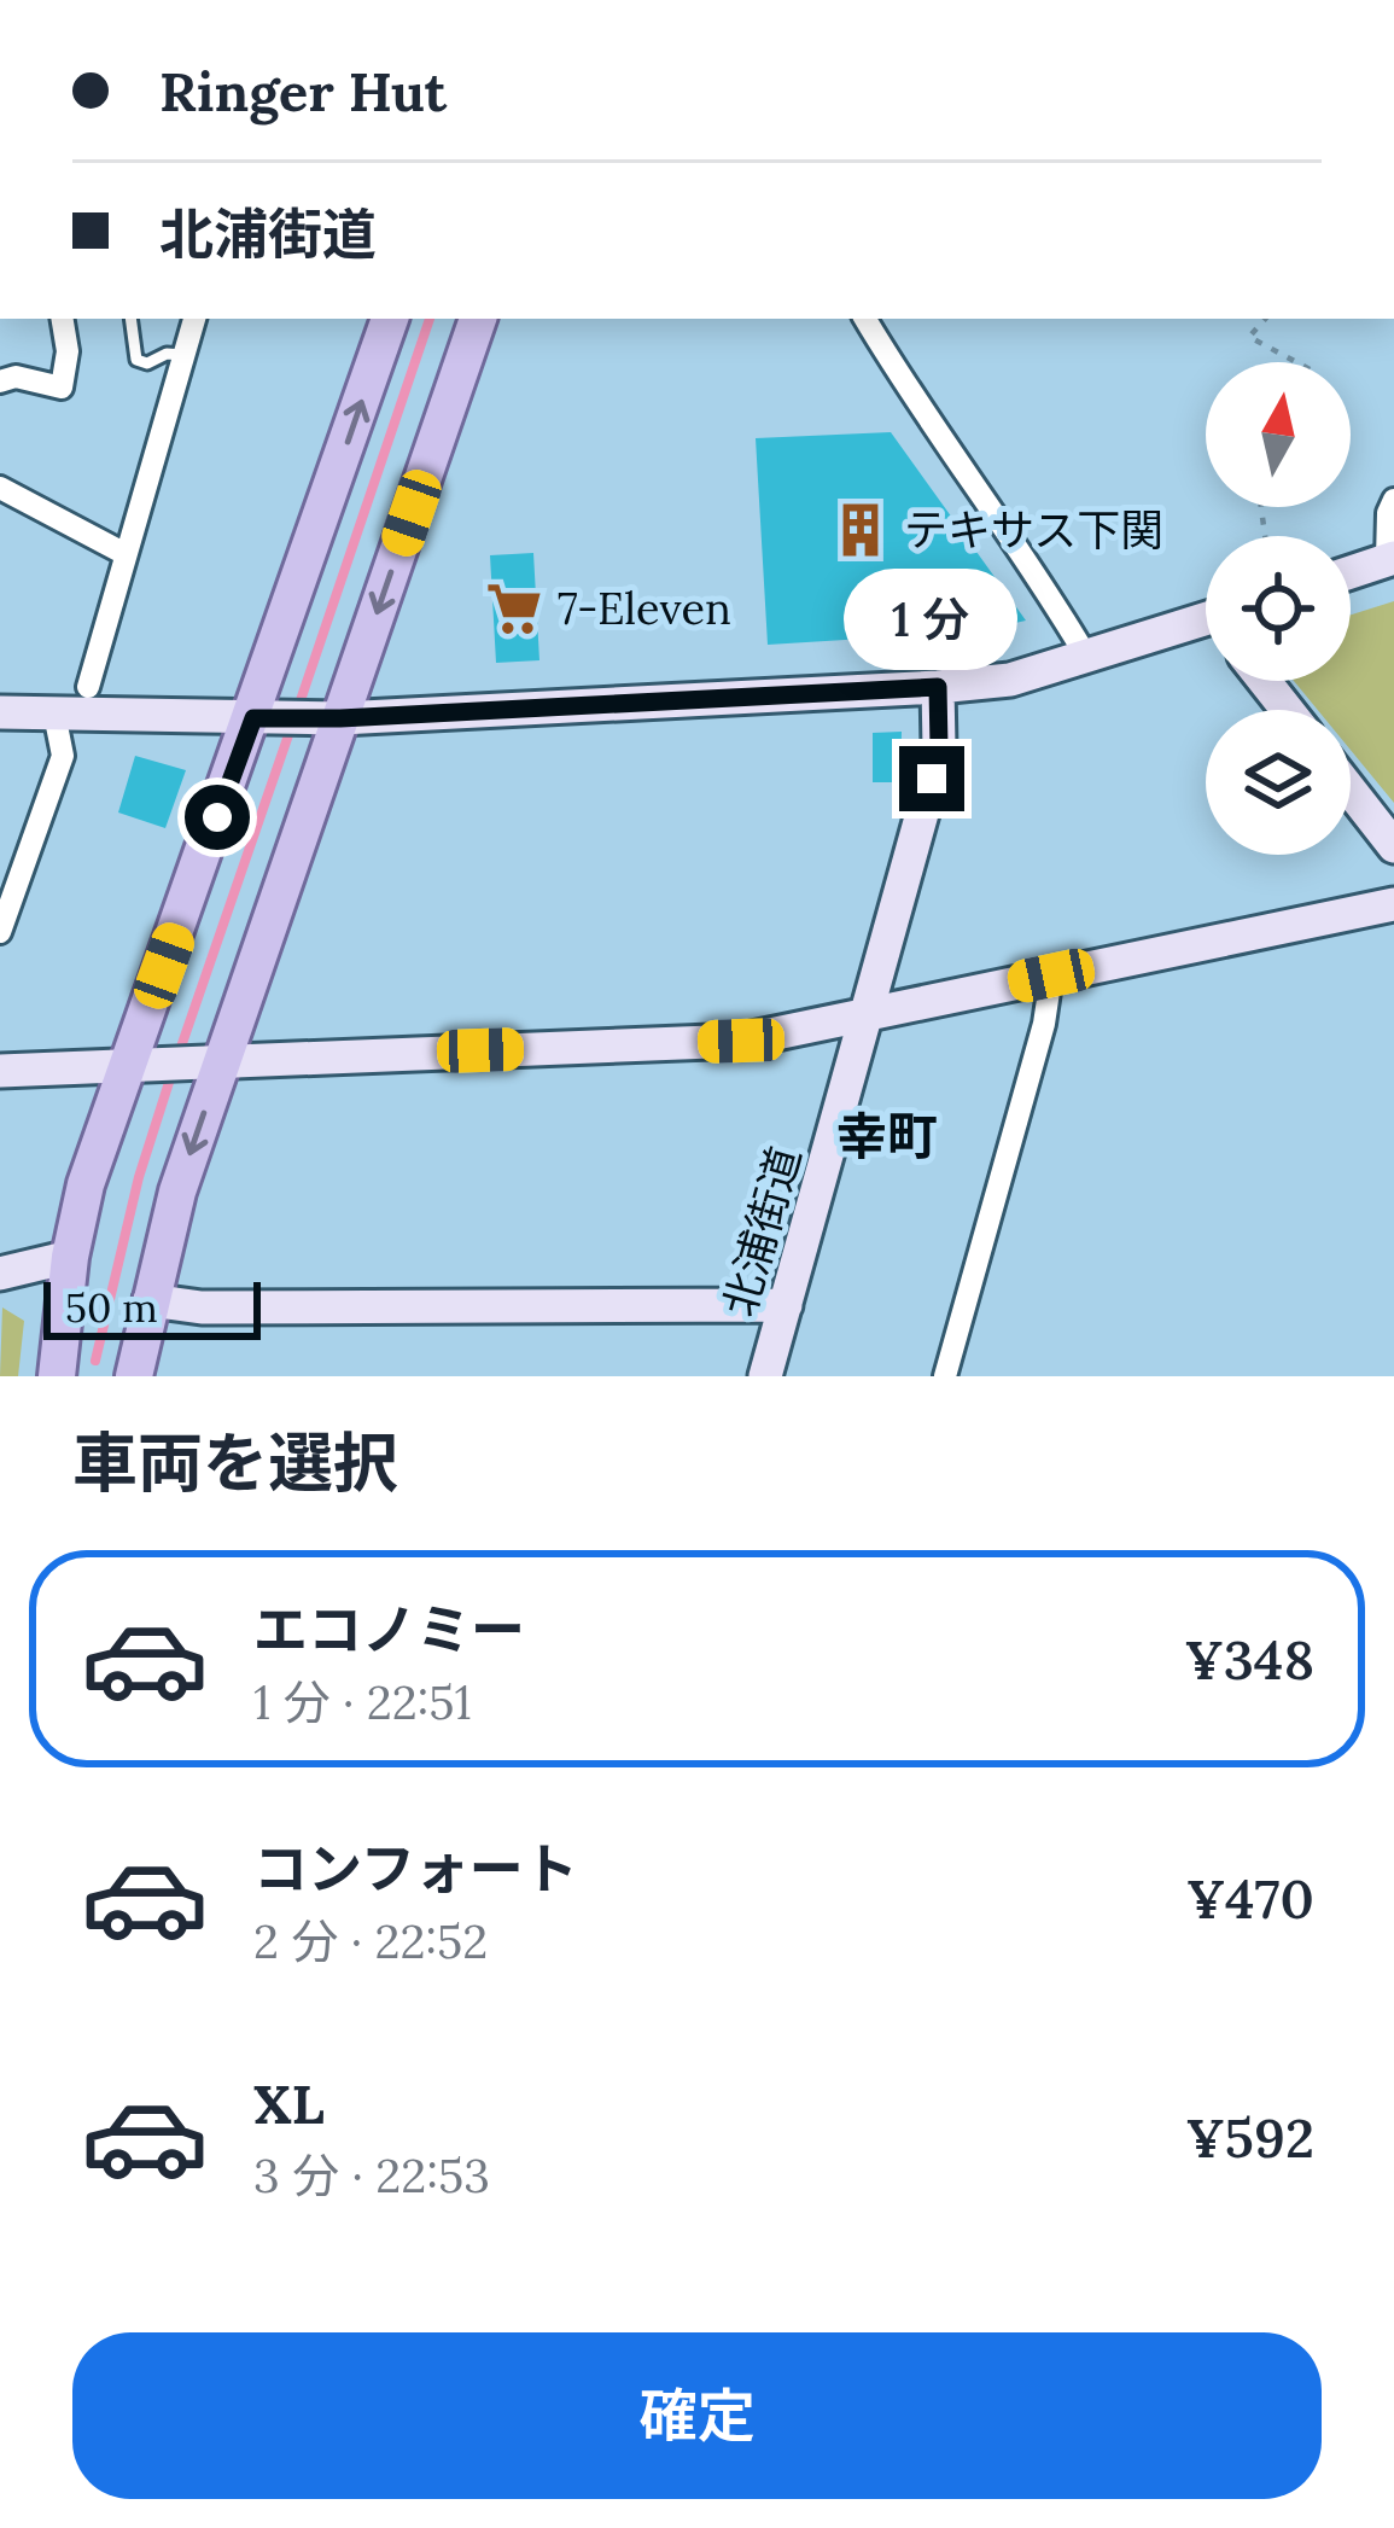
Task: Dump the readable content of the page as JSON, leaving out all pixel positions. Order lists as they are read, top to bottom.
{
  "streets": {
    "street": ["北浦街道"]
  },
  "districts": ["幸町"],
  "places": {
    "building": ["テキサス下関"],
    "supermarket": ["7-Eleven"]
  },
  "scale_bar": "50 m",
  "north": "top",
  "page": {
    "banner": ["Ringer Hut", "北浦街道"],
    "bubble": "1 分",
    "scale": "50 m",
    "heading": "車両を選択",
    "list": [
      {
        "name": "エコノミー",
        "note": "1 分 · 22:51",
        "value": "¥348"
      },
      {
        "name": "コンフォート",
        "note": "2 分 · 22:52",
        "value": "¥470"
      },
      {
        "name": "XL",
        "note": "3 分 · 22:53",
        "value": "¥592"
      }
    ],
    "buttons": "確定"
  }
}
